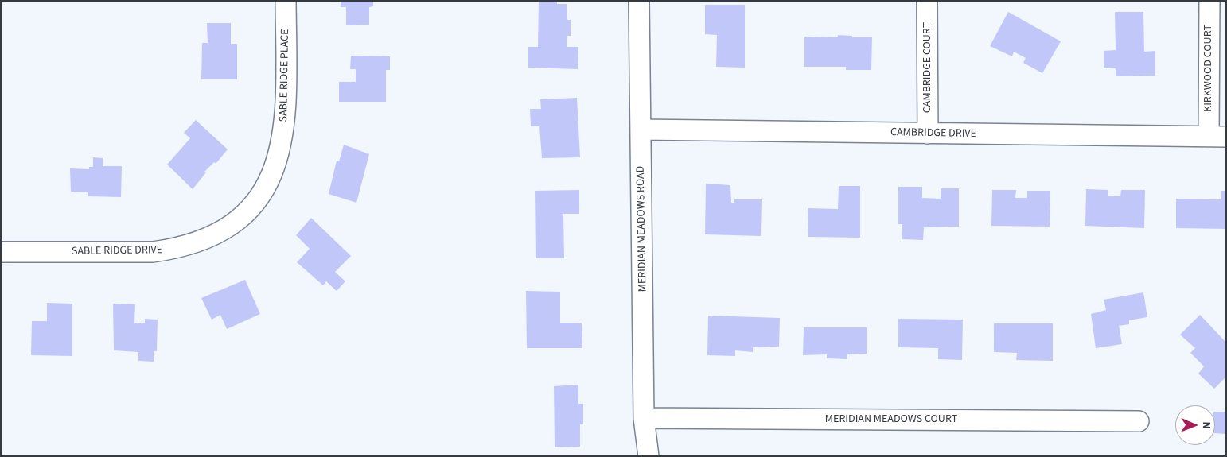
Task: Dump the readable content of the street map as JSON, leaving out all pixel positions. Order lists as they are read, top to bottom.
{
  "streets": {
    "street": [
      "CAMBRIDGE COURT",
      "KIRKWOOD COURT",
      "SABLE RIDGE PLACE",
      "CAMBRIDGE DRIVE",
      "MERIDIAN MEADOWS ROAD",
      "SABLE RIDGE DRIVE",
      "MERIDIAN MEADOWS COURT"
    ]
  },
  "crossings": [
    ["CAMBRIDGE COURT", "CAMBRIDGE DRIVE"],
    ["KIRKWOOD COURT", "CAMBRIDGE DRIVE"],
    ["SABLE RIDGE PLACE", "SABLE RIDGE DRIVE"],
    ["CAMBRIDGE DRIVE", "MERIDIAN MEADOWS ROAD"],
    ["MERIDIAN MEADOWS ROAD", "MERIDIAN MEADOWS COURT"]
  ],
  "north": "right"
}
